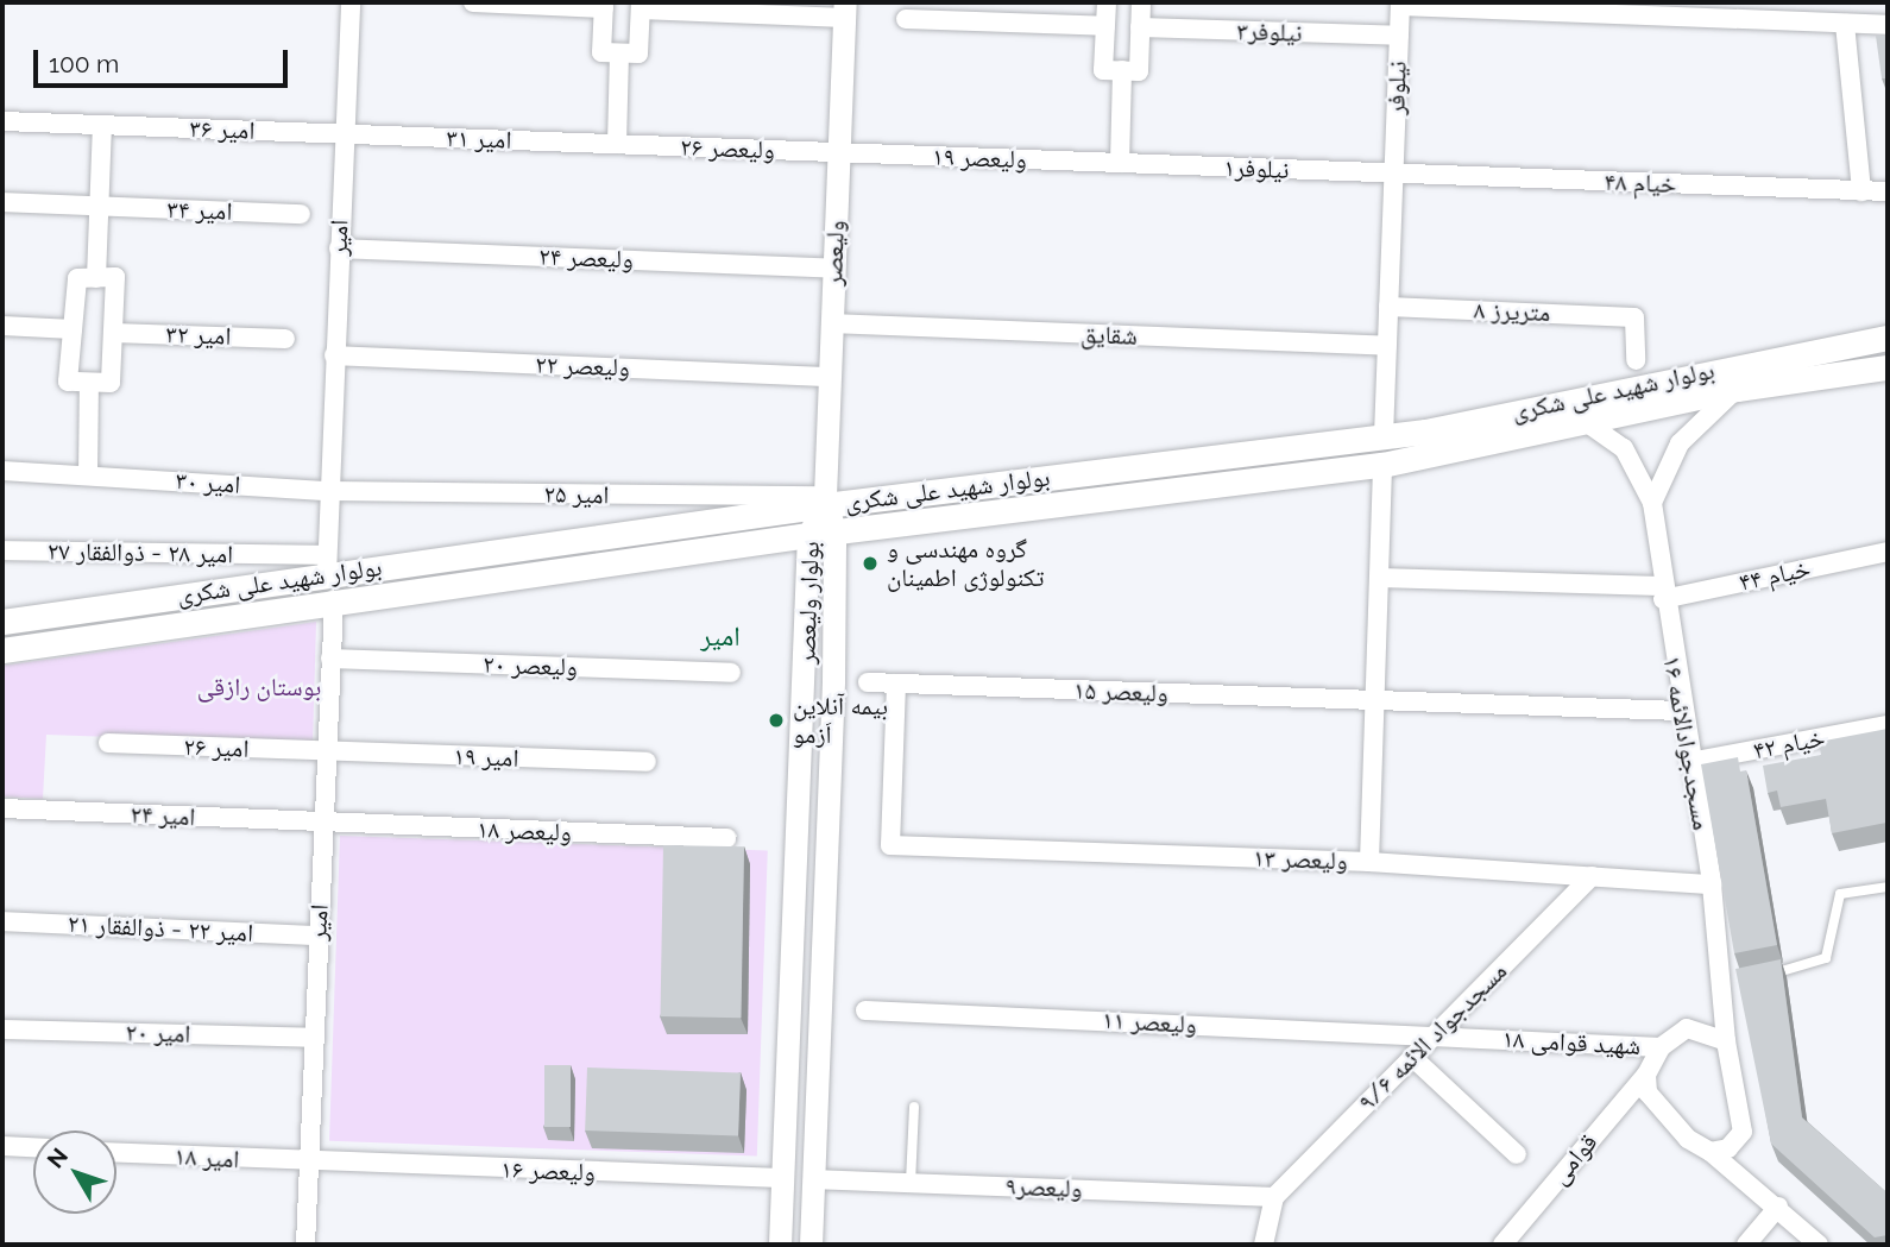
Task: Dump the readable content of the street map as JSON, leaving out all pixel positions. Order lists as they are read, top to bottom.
{
  "streets": {
    "main road": ["بولوار شهید علی شکری"],
    "street": [
      "نیلوفر۳",
      "نیلوفر",
      "امیر ۳۶",
      "امیر ۳۱",
      "ولیعصر ۲۶",
      "ولیعصر ۱۹",
      "نیلوفر۱",
      "خیام ۴۸",
      "امیر ۳۴",
      "امیر",
      "ولیعصر",
      "ولیعصر ۲۴",
      "۸ متریرز",
      "امیر ۳۲",
      "شقایق",
      "ولیعصر ۲۲",
      "امیر ۳۰",
      "امیر ۲۵",
      "امیر ۲۸ - ذوالفقار ۲۷",
      "خیام ۴۴",
      "بولوار ولیعصر",
      "ولیعصر ۲۰",
      "ولیعصر ۱۵",
      "مسجدجوادالائمه ۱۶",
      "خیام ۴۲",
      "امیر ۲۶",
      "امیر ۱۹",
      "امیر ۲۴",
      "ولیعصر ۱۸",
      "ولیعصر ۱۳",
      "امیر ۲۲ - ذوالفقار ۲۱",
      "ولیعصر ۱۱",
      "امیر ۲۰",
      "مسجدجواد الائمه ۹/۶",
      "شهید قوامی ۱۸",
      "امیر ۱۸",
      "قوامی",
      "ولیعصر ۱۶",
      "ولیعصر۹"
    ]
  },
  "crossings": [
    ["نیلوفر۳", "نیلوفر"],
    ["نیلوفر", "نیلوفر۱"],
    ["نیلوفر", "خیام ۴۸"],
    ["نیلوفر", "۸ متریرز"],
    ["نیلوفر", "شقایق"],
    ["نیلوفر", "بولوار شهید علی شکری"],
    ["امیر ۳۶", "امیر ۳۱"],
    ["امیر ۳۶", "امیر"],
    ["امیر ۳۱", "ولیعصر ۲۶"],
    ["امیر ۳۱", "امیر"],
    ["ولیعصر ۲۶", "ولیعصر ۱۹"],
    ["ولیعصر ۲۶", "ولیعصر"],
    ["ولیعصر ۱۹", "نیلوفر۱"],
    ["ولیعصر ۱۹", "ولیعصر"],
    ["نیلوفر۱", "خیام ۴۸"],
    ["امیر", "ولیعصر ۲۴"],
    ["امیر", "ولیعصر ۲۲"],
    ["امیر", "بولوار شهید علی شکری"],
    ["امیر", "امیر ۳۰"],
    ["امیر", "امیر ۲۵"],
    ["امیر", "امیر ۲۸ - ذوالفقار ۲۷"],
    ["امیر", "ولیعصر ۲۰"],
    ["امیر", "امیر ۲۶"],
    ["امیر", "امیر ۱۹"],
    ["امیر", "امیر ۲۴"],
    ["امیر", "ولیعصر ۱۸"],
    ["امیر", "امیر ۲۲ - ذوالفقار ۲۱"],
    ["امیر", "امیر ۲۰"],
    ["امیر", "امیر ۱۸"],
    ["امیر", "ولیعصر ۱۶"],
    ["ولیعصر", "ولیعصر ۲۴"],
    ["ولیعصر", "شقایق"],
    ["ولیعصر", "ولیعصر ۲۲"],
    ["ولیعصر", "بولوار شهید علی شکری"],
    ["ولیعصر", "امیر ۲۵"],
    ["ولیعصر", "بولوار ولیعصر"],
    ["بولوار شهید علی شکری", "امیر ۲۵"],
    ["بولوار شهید علی شکری", "امیر ۲۸ - ذوالفقار ۲۷"],
    ["بولوار شهید علی شکری", "بولوار ولیعصر"],
    ["امیر ۳۰", "امیر ۲۵"],
    ["امیر ۲۵", "بولوار ولیعصر"],
    ["خیام ۴۴", "مسجدجوادالائمه ۱۶"],
    ["بولوار ولیعصر", "ولیعصر ۱۶"],
    ["بولوار ولیعصر", "ولیعصر۹"],
    ["ولیعصر ۱۵", "مسجدجوادالائمه ۱۶"],
    ["ولیعصر ۱۵", "ولیعصر ۱۳"],
    ["مسجدجوادالائمه ۱۶", "خیام ۴۲"],
    ["مسجدجوادالائمه ۱۶", "ولیعصر ۱۳"],
    ["مسجدجوادالائمه ۱۶", "شهید قوامی ۱۸"],
    ["مسجدجوادالائمه ۱۶", "قوامی"],
    ["امیر ۲۶", "امیر ۱۹"],
    ["امیر ۲۴", "ولیعصر ۱۸"],
    ["ولیعصر ۱۳", "مسجدجواد الائمه ۹/۶"],
    ["ولیعصر ۱۱", "مسجدجواد الائمه ۹/۶"],
    ["ولیعصر ۱۱", "شهید قوامی ۱۸"],
    ["مسجدجواد الائمه ۹/۶", "شهید قوامی ۱۸"],
    ["مسجدجواد الائمه ۹/۶", "ولیعصر۹"],
    ["شهید قوامی ۱۸", "قوامی"],
    ["امیر ۱۸", "ولیعصر ۱۶"]
  ],
  "districts": ["امیر"],
  "parks": ["بوستان رازقی"],
  "places": ["گروه مهندسی و تکنولوژی اطمینان", "بیمه آنلاین اَزمو"],
  "scale_bar": "100 m",
  "north": "top left"
}
